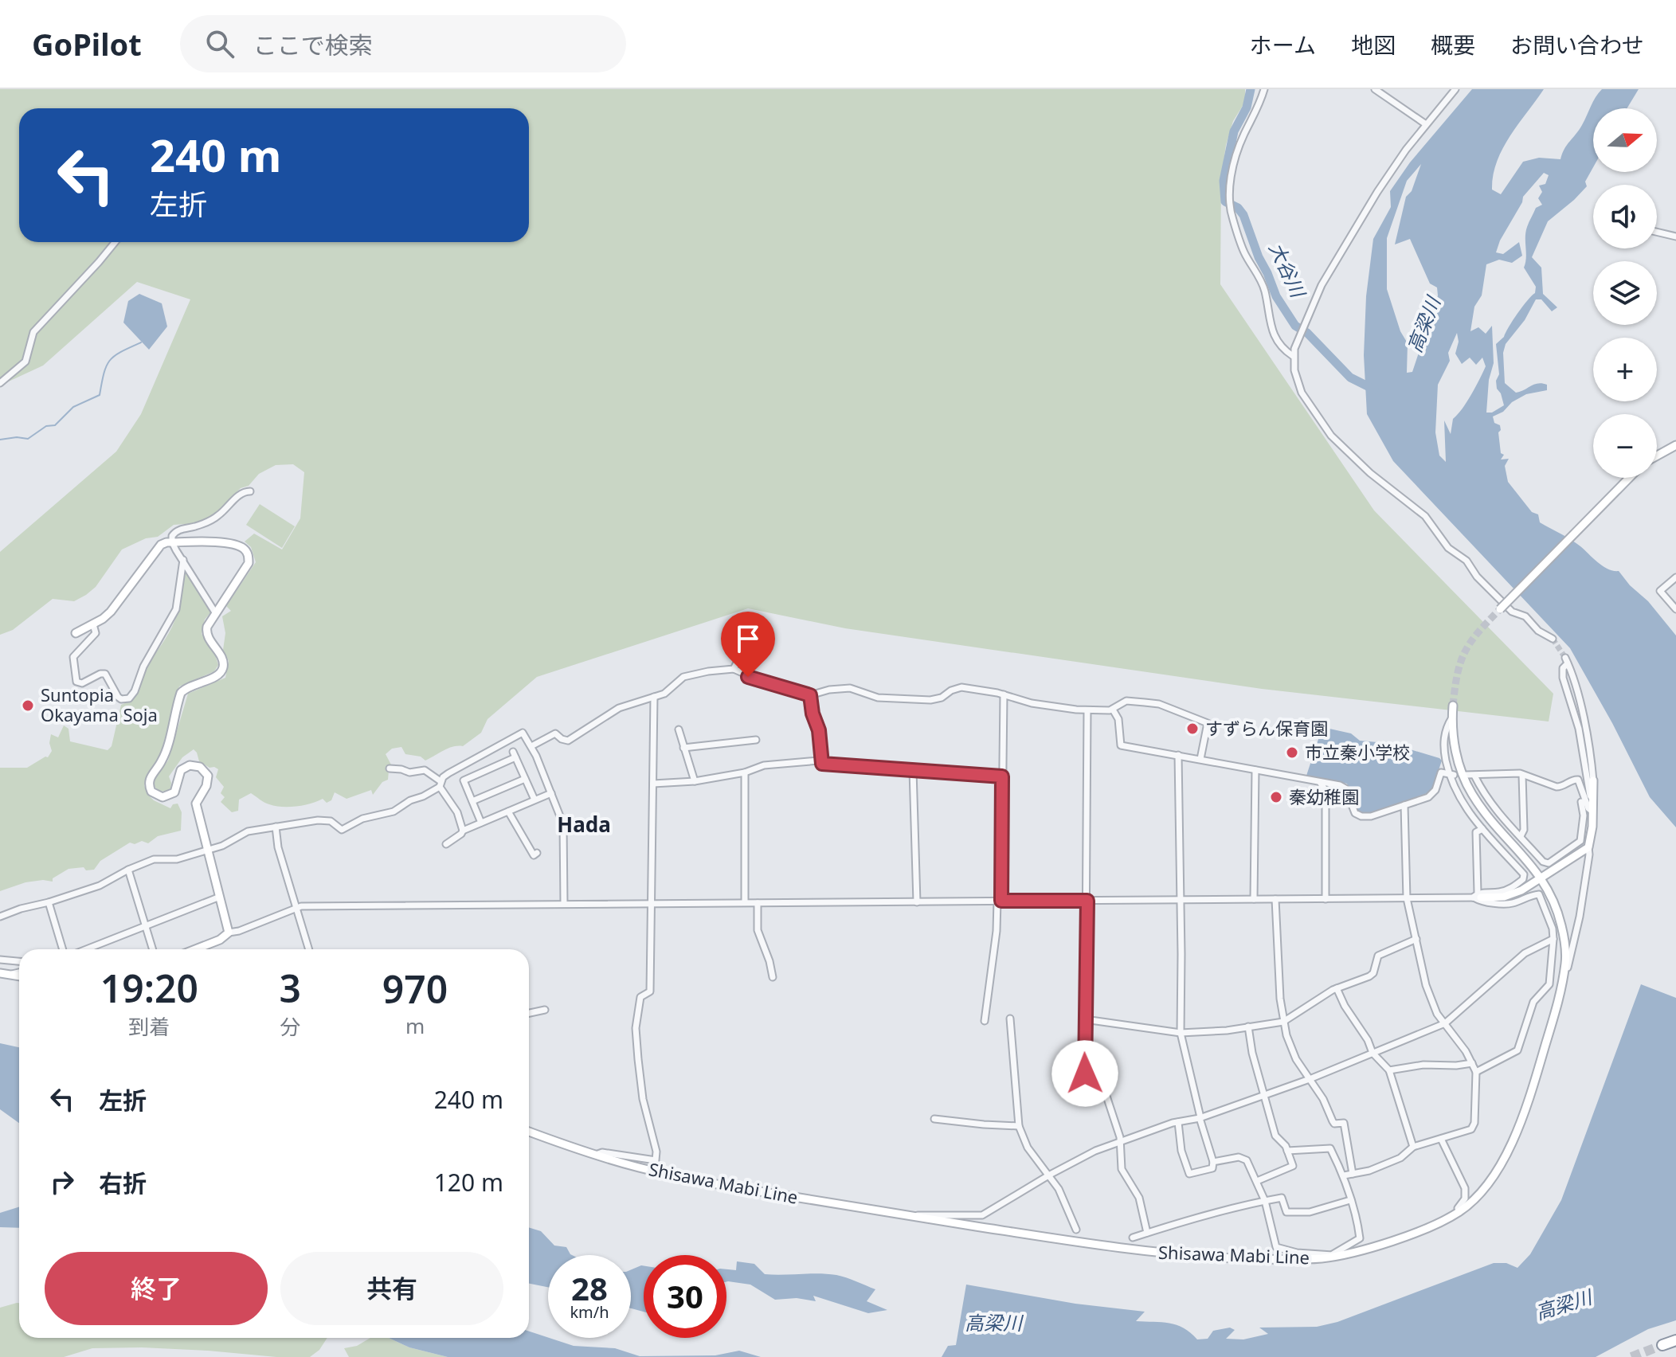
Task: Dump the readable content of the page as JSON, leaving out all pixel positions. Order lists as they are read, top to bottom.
{
  "streets": {
    "main road": ["Shisawa Mabi Line"]
  },
  "districts": ["Hada"],
  "water": ["大谷川", "高梁川"],
  "places": [
    "Suntopia Okayama Soja",
    "すずらん保育園",
    "市立秦小学校",
    "秦幼稚園"
  ],
  "north": "right",
  "page": {
    "header": "GoPilot",
    "search": "ここで検索",
    "nav": [
      "ホーム",
      "地図",
      "概要",
      "お問い合わせ"
    ],
    "map_buttons": ["+", "−"],
    "turn": ["240 m", "左折"],
    "eta": [
      "19:20",
      "到着",
      "3",
      "分",
      "970",
      "m"
    ],
    "list": [
      {
        "name": "左折",
        "value": "240 m"
      },
      {
        "name": "右折",
        "value": "120 m"
      }
    ],
    "buttons": ["終了", "共有"],
    "speed": "28 km/h",
    "limit": "30"
  }
}
